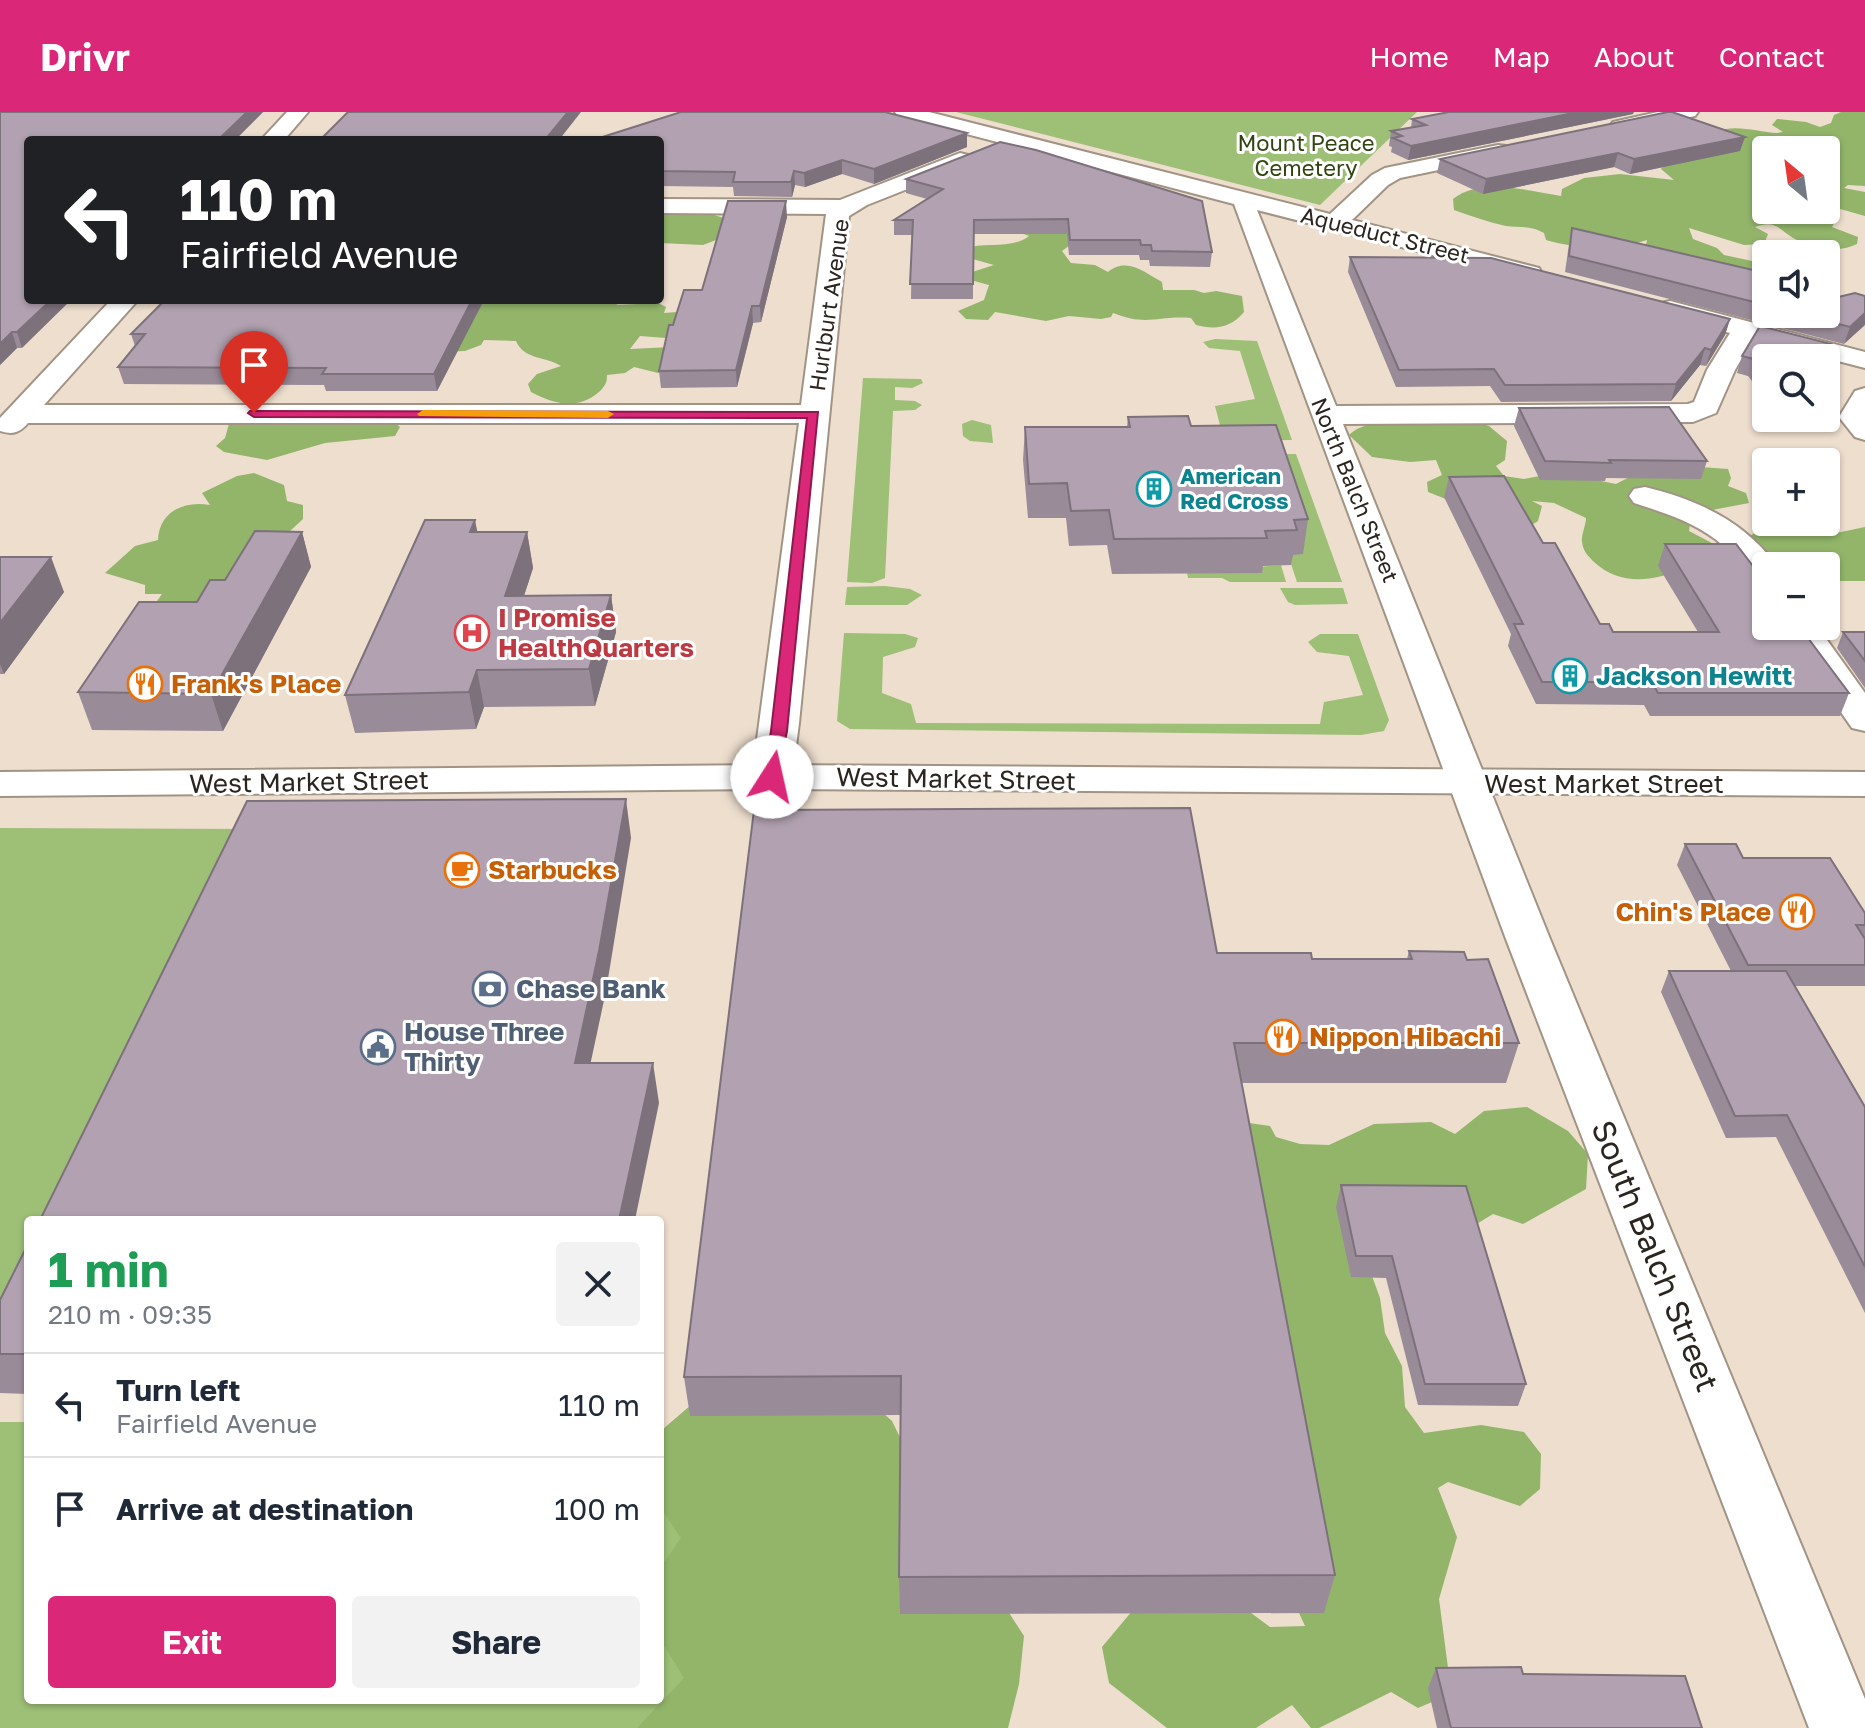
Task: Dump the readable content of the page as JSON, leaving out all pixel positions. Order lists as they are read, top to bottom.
{
  "streets": {
    "street": [
      "Aqueduct Street",
      "Hurlburt Avenue",
      "North Balch Street",
      "West Market Street",
      "South Balch Street"
    ]
  },
  "crossings": [
    ["Aqueduct Street", "Hurlburt Avenue"],
    ["Aqueduct Street", "North Balch Street"],
    ["Hurlburt Avenue", "West Market Street"],
    ["North Balch Street", "West Market Street"],
    ["North Balch Street", "South Balch Street"],
    ["West Market Street", "South Balch Street"]
  ],
  "parks": ["Mount Peace Cemetery"],
  "places": {
    "building": ["American Red Cross", "Jackson Hewitt"],
    "hospital": ["I Promise HealthQuarters"],
    "restaurant": ["Frank's Place", "Chin's Place", "Nippon Hibachi"],
    "cafe": ["Starbucks"],
    "bank": ["Chase Bank"],
    "public building": ["House Three Thirty"]
  },
  "north": "top left",
  "page": {
    "header": "Drivr",
    "nav": [
      "Home",
      "Map",
      "About",
      "Contact"
    ],
    "map_buttons": ["+", "−"],
    "turn": ["110 m", "Fairfield Avenue"],
    "heading": ["1 min", "210 m · 09:35"],
    "list": [
      {
        "name": "Turn left",
        "note": "Fairfield Avenue",
        "value": "110 m"
      },
      {
        "name": "Arrive at destination",
        "value": "100 m"
      }
    ],
    "buttons": ["Exit", "Share"]
  }
}
